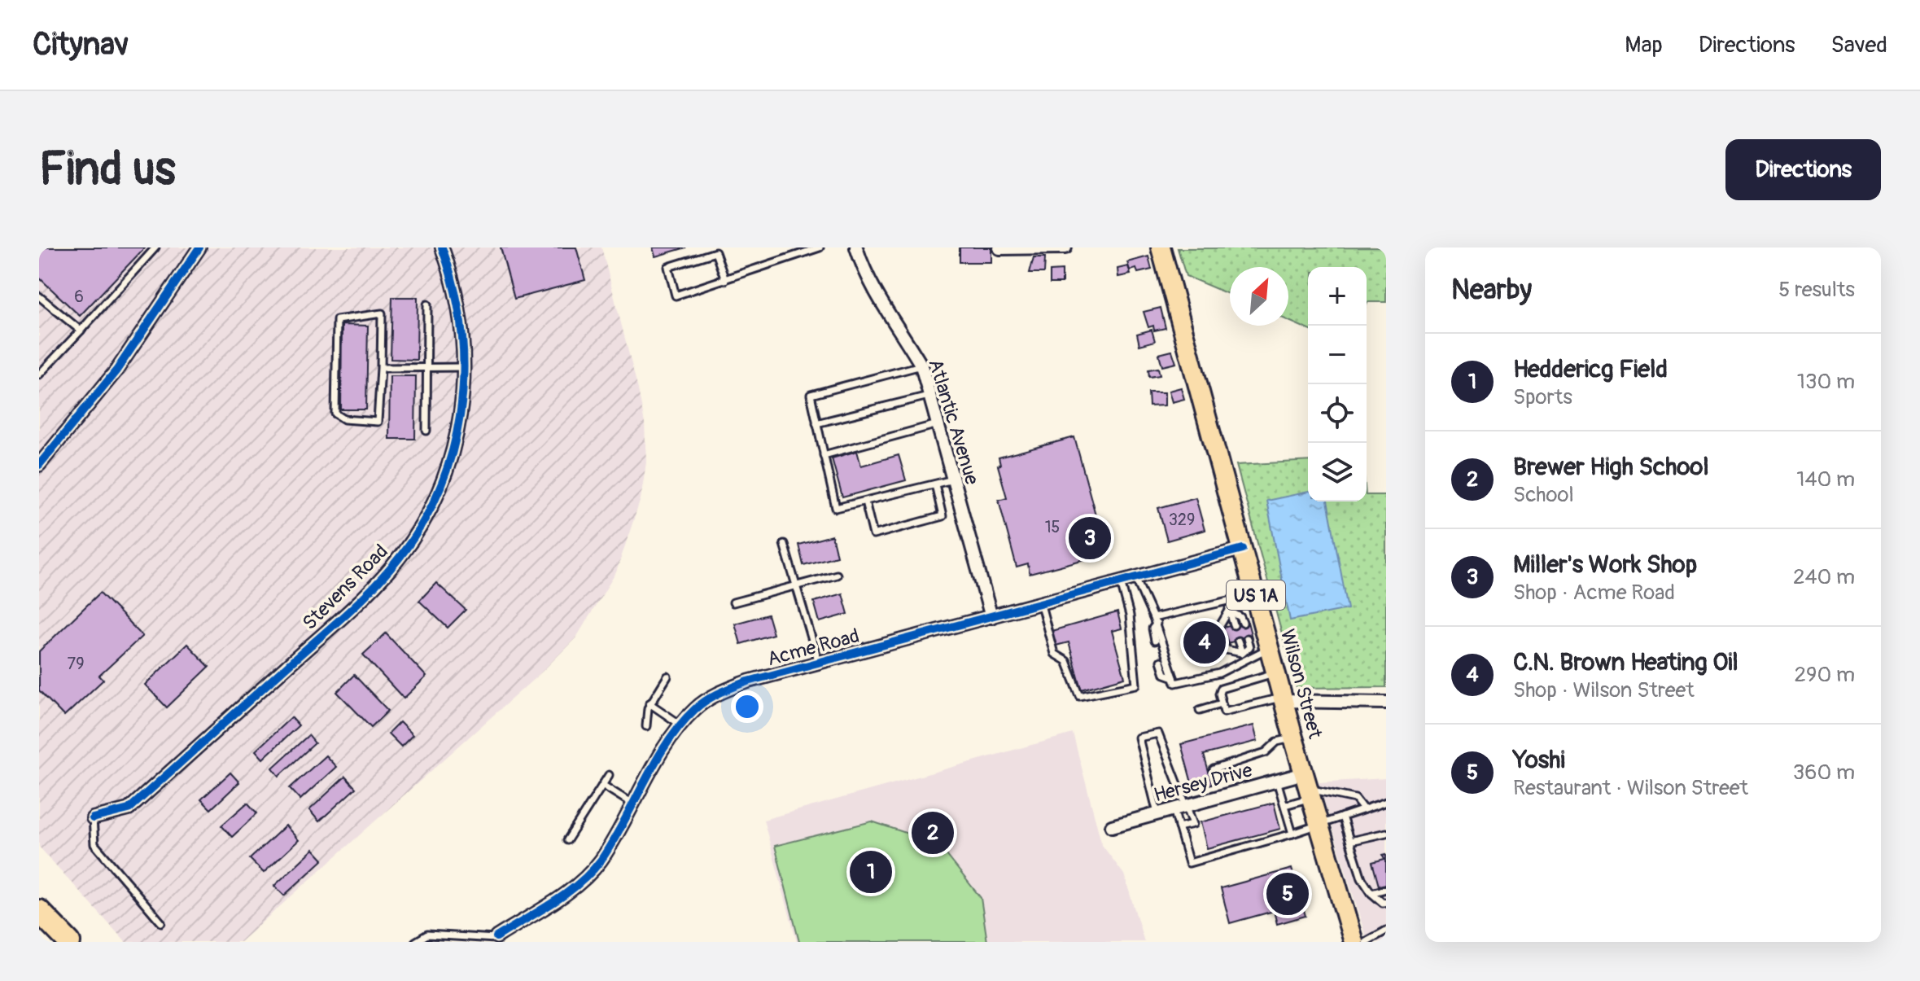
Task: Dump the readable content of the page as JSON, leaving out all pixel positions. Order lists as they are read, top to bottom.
{
  "streets": {
    "main road": ["US 1A", "Wilson Street"],
    "street": [
      "Atlantic Avenue",
      "Stevens Road",
      "Acme Road",
      "Hersey Drive"
    ]
  },
  "crossings": [
    ["Atlantic Avenue", "Acme Road"],
    ["Acme Road", "Wilson Street"],
    ["Wilson Street", "Hersey Drive"]
  ],
  "house_numbers": [
    "6",
    "329",
    "15",
    "79"
  ],
  "north": "top right",
  "page": {
    "header": "Citynav",
    "nav": ["Map", "Directions", "Saved"],
    "buttons": "Directions",
    "title": "Find us",
    "heading": ["Nearby", "5 results"],
    "map_buttons": ["+", "−"],
    "list": [
      {
        "mark": "1",
        "name": "Heddericg Field",
        "note": "Sports",
        "value": "130 m"
      },
      {
        "mark": "2",
        "name": "Brewer High School",
        "note": "School",
        "value": "140 m"
      },
      {
        "mark": "3",
        "name": "Miller's Work Shop",
        "note": "Shop · Acme Road",
        "value": "240 m"
      },
      {
        "mark": "4",
        "name": "C.N. Brown Heating Oil",
        "note": "Shop · Wilson Street",
        "value": "290 m"
      },
      {
        "mark": "5",
        "name": "Yoshi",
        "note": "Restaurant · Wilson Street",
        "value": "360 m"
      }
    ],
    "pins": [
      "3",
      "4",
      "2",
      "1",
      "5"
    ]
  }
}
